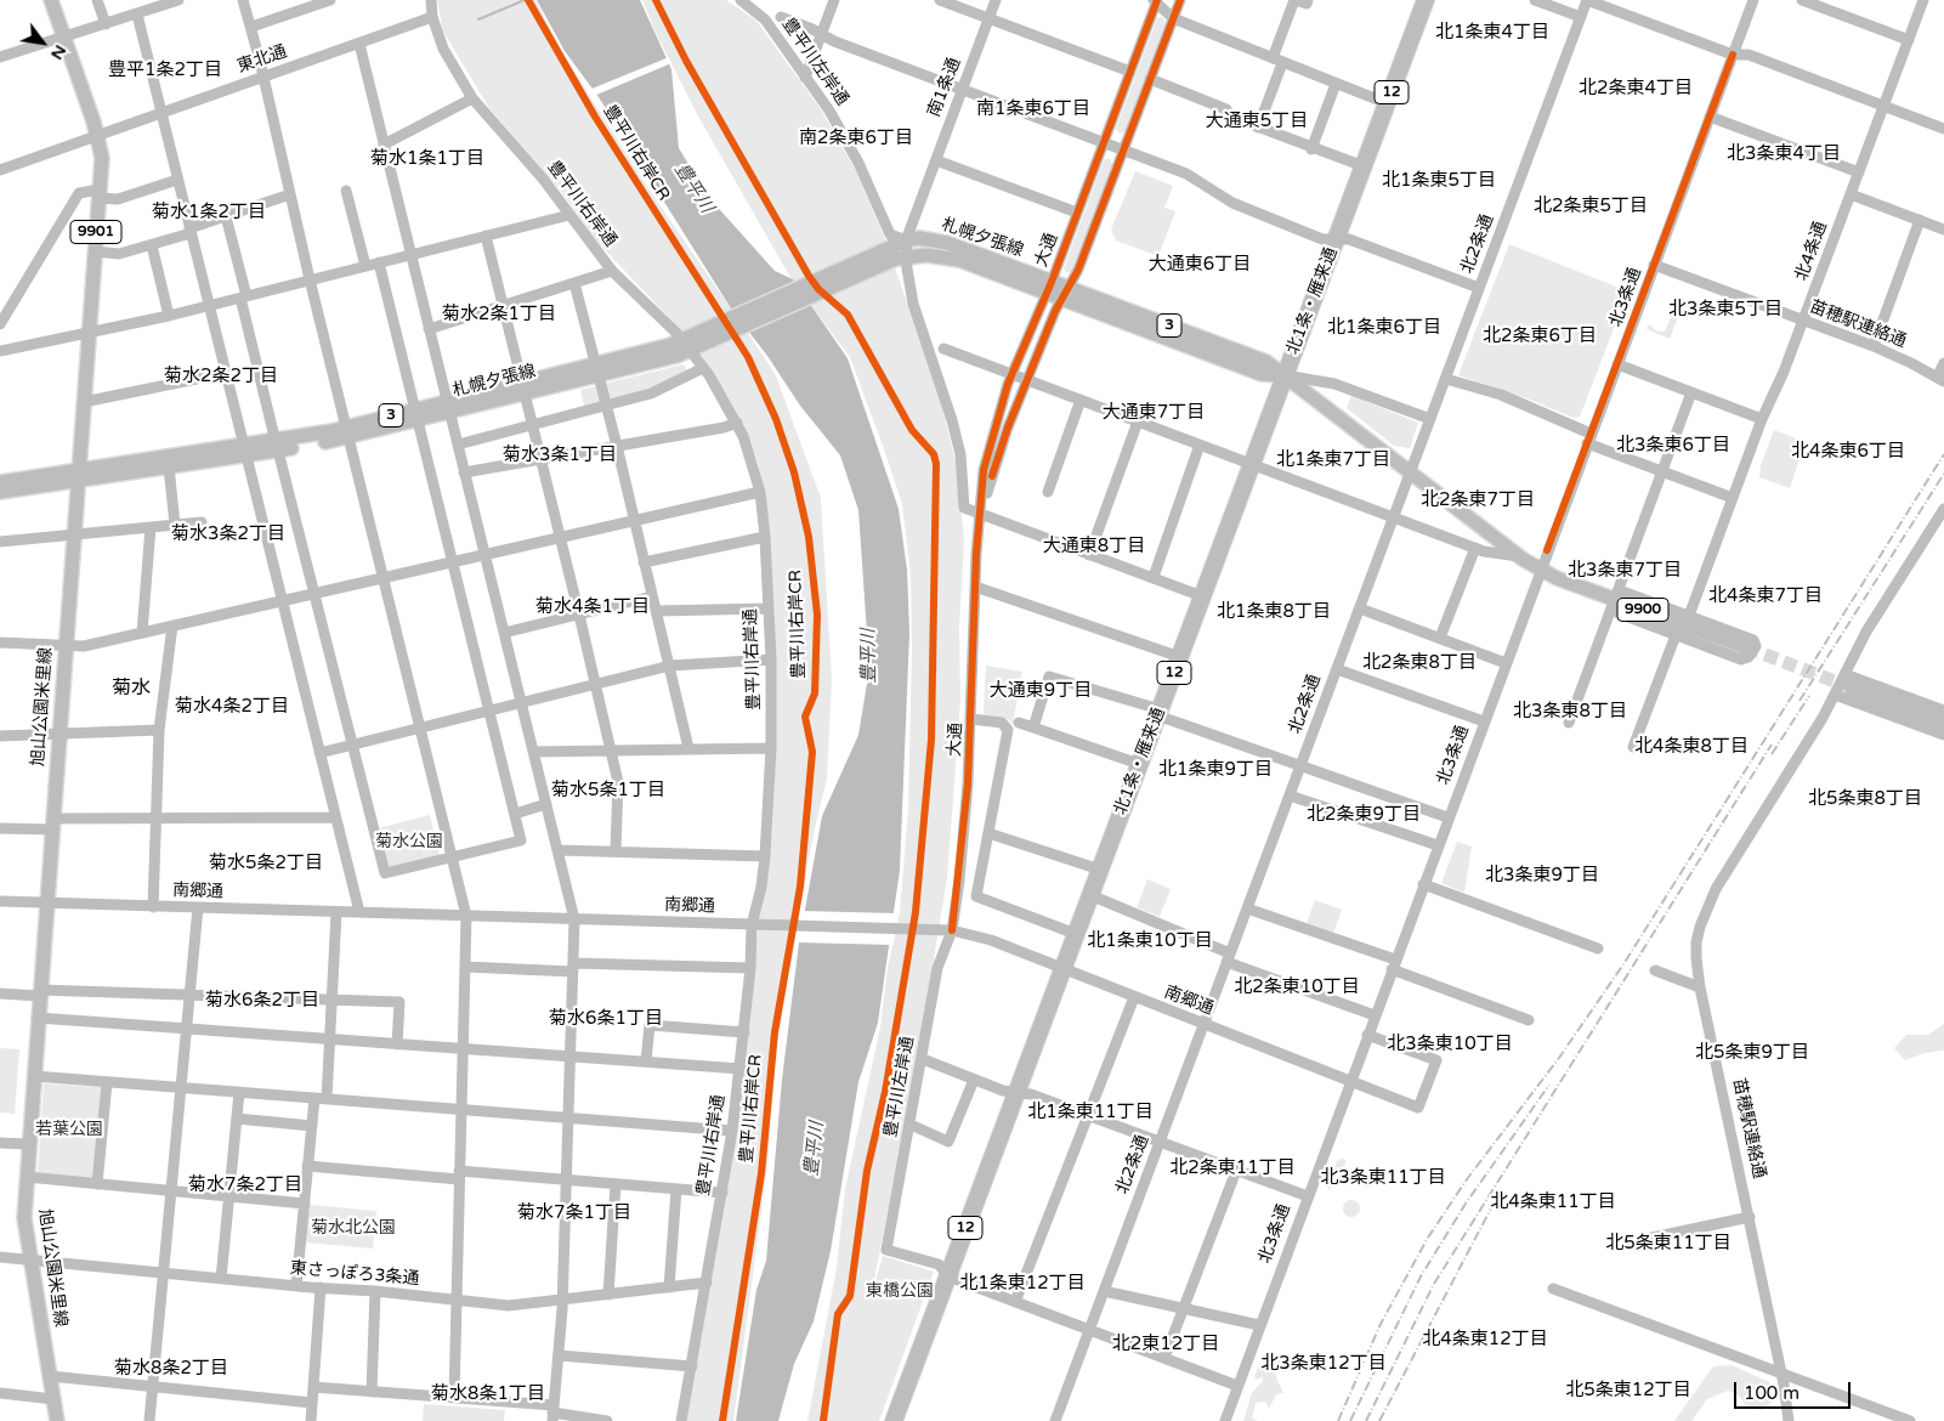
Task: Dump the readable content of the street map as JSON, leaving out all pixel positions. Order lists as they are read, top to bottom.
{
  "streets": {
    "highway": ["12", "北1条・雁来通"],
    "main road": [
      "9901",
      "札幌夕張線",
      "3",
      "9900",
      "旭山公園米里線"
    ],
    "street": [
      "東北通",
      "豊平川左岸通",
      "南1条通",
      "豊平川右岸通",
      "北2条通",
      "大通",
      "北4条通",
      "北3条通",
      "苗穂駅連絡通",
      "南郷通",
      "東さっぽろ3条通"
    ],
    "cycle path": ["豊平川右岸CR"]
  },
  "crossings": [
    ["東北通", "豊平川右岸通"],
    ["東北通", "旭山公園米里線"],
    ["豊平川左岸通", "南1条通"],
    ["豊平川左岸通", "札幌夕張線"],
    ["豊平川左岸通", "大通"],
    ["豊平川左岸通", "北1条・雁来通"],
    ["豊平川左岸通", "南郷通"],
    ["南1条通", "札幌夕張線"],
    ["豊平川右岸通", "札幌夕張線"],
    ["豊平川右岸通", "南郷通"],
    ["豊平川右岸通", "東さっぽろ3条通"],
    ["札幌夕張線", "大通"],
    ["札幌夕張線", "北1条・雁来通"],
    ["札幌夕張線", "9900"],
    ["札幌夕張線", "旭山公園米里線"],
    ["北2条通", "9900"],
    ["北2条通", "南郷通"],
    ["大通", "南郷通"],
    ["北4条通", "苗穂駅連絡通"],
    ["北3条通", "苗穂駅連絡通"],
    ["北3条通", "9900"],
    ["北3条通", "南郷通"],
    ["北1条・雁来通", "9900"],
    ["北1条・雁来通", "南郷通"],
    ["旭山公園米里線", "南郷通"],
    ["旭山公園米里線", "東さっぽろ3条通"]
  ],
  "districts": [
    "北1条東4丁目",
    "豊平1条2丁目",
    "北2条東4丁目",
    "南1条東6丁目",
    "大通東5丁目",
    "南2条東6丁目",
    "北3条東4丁目",
    "菊水1条1丁目",
    "北1条東5丁目",
    "北2条東5丁目",
    "菊水1条2丁目",
    "大通東6丁目",
    "北3条東5丁目",
    "菊水2条1丁目",
    "北1条東6丁目",
    "北2条東6丁目",
    "菊水2条2丁目",
    "大通東7丁目",
    "北3条東6丁目",
    "北4条東6丁目",
    "菊水3条1丁目",
    "北1条東7丁目",
    "北2条東7丁目",
    "菊水3条2丁目",
    "大通東8丁目",
    "北3条東7丁目",
    "北4条東7丁目",
    "菊水4条1丁目",
    "北1条東8丁目",
    "北2条東8丁目",
    "菊水",
    "大通東9丁目",
    "菊水4条2丁目",
    "北3条東8丁目",
    "北4条東8丁目",
    "北1条東9丁目",
    "菊水5条1丁目",
    "北5条東8丁目",
    "北2条東9丁目",
    "菊水5条2丁目",
    "北3条東9丁目",
    "北1条東10丁目",
    "北2条東10丁目",
    "菊水6条2丁目",
    "菊水6条1丁目",
    "北3条東10丁目",
    "北5条東9丁目",
    "北1条東11丁目",
    "北2条東11丁目",
    "北3条東11丁目",
    "菊水7条2丁目",
    "北4条東11丁目",
    "菊水7条1丁目",
    "北5条東11丁目",
    "北1条東12丁目",
    "北4条東12丁目",
    "北2東12丁目",
    "北3条東12丁目",
    "菊水8条2丁目",
    "北5条東12丁目",
    "菊水8条1丁目"
  ],
  "water": ["豊平川"],
  "parks": [
    "菊水公園",
    "若葉公園",
    "菊水北公園",
    "東橋公園"
  ],
  "scale_bar": "100 m",
  "north": "bottom right"
}
